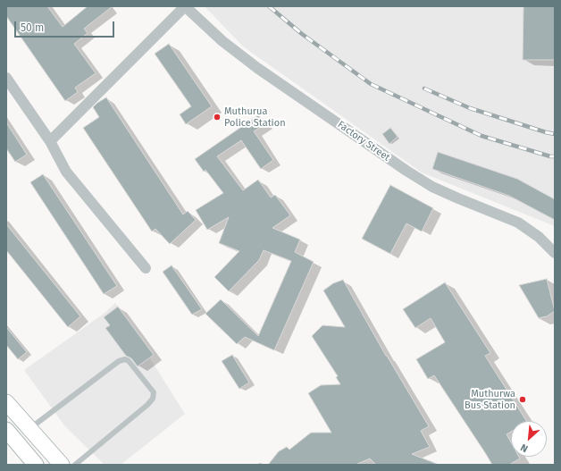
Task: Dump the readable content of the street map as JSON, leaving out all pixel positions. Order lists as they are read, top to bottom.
{
  "streets": {
    "street": ["Factory Street"]
  },
  "places": ["Muthurua Police Station", "Muthurwa Bus Station"],
  "scale_bar": "50 m",
  "north": "bottom left"
}
